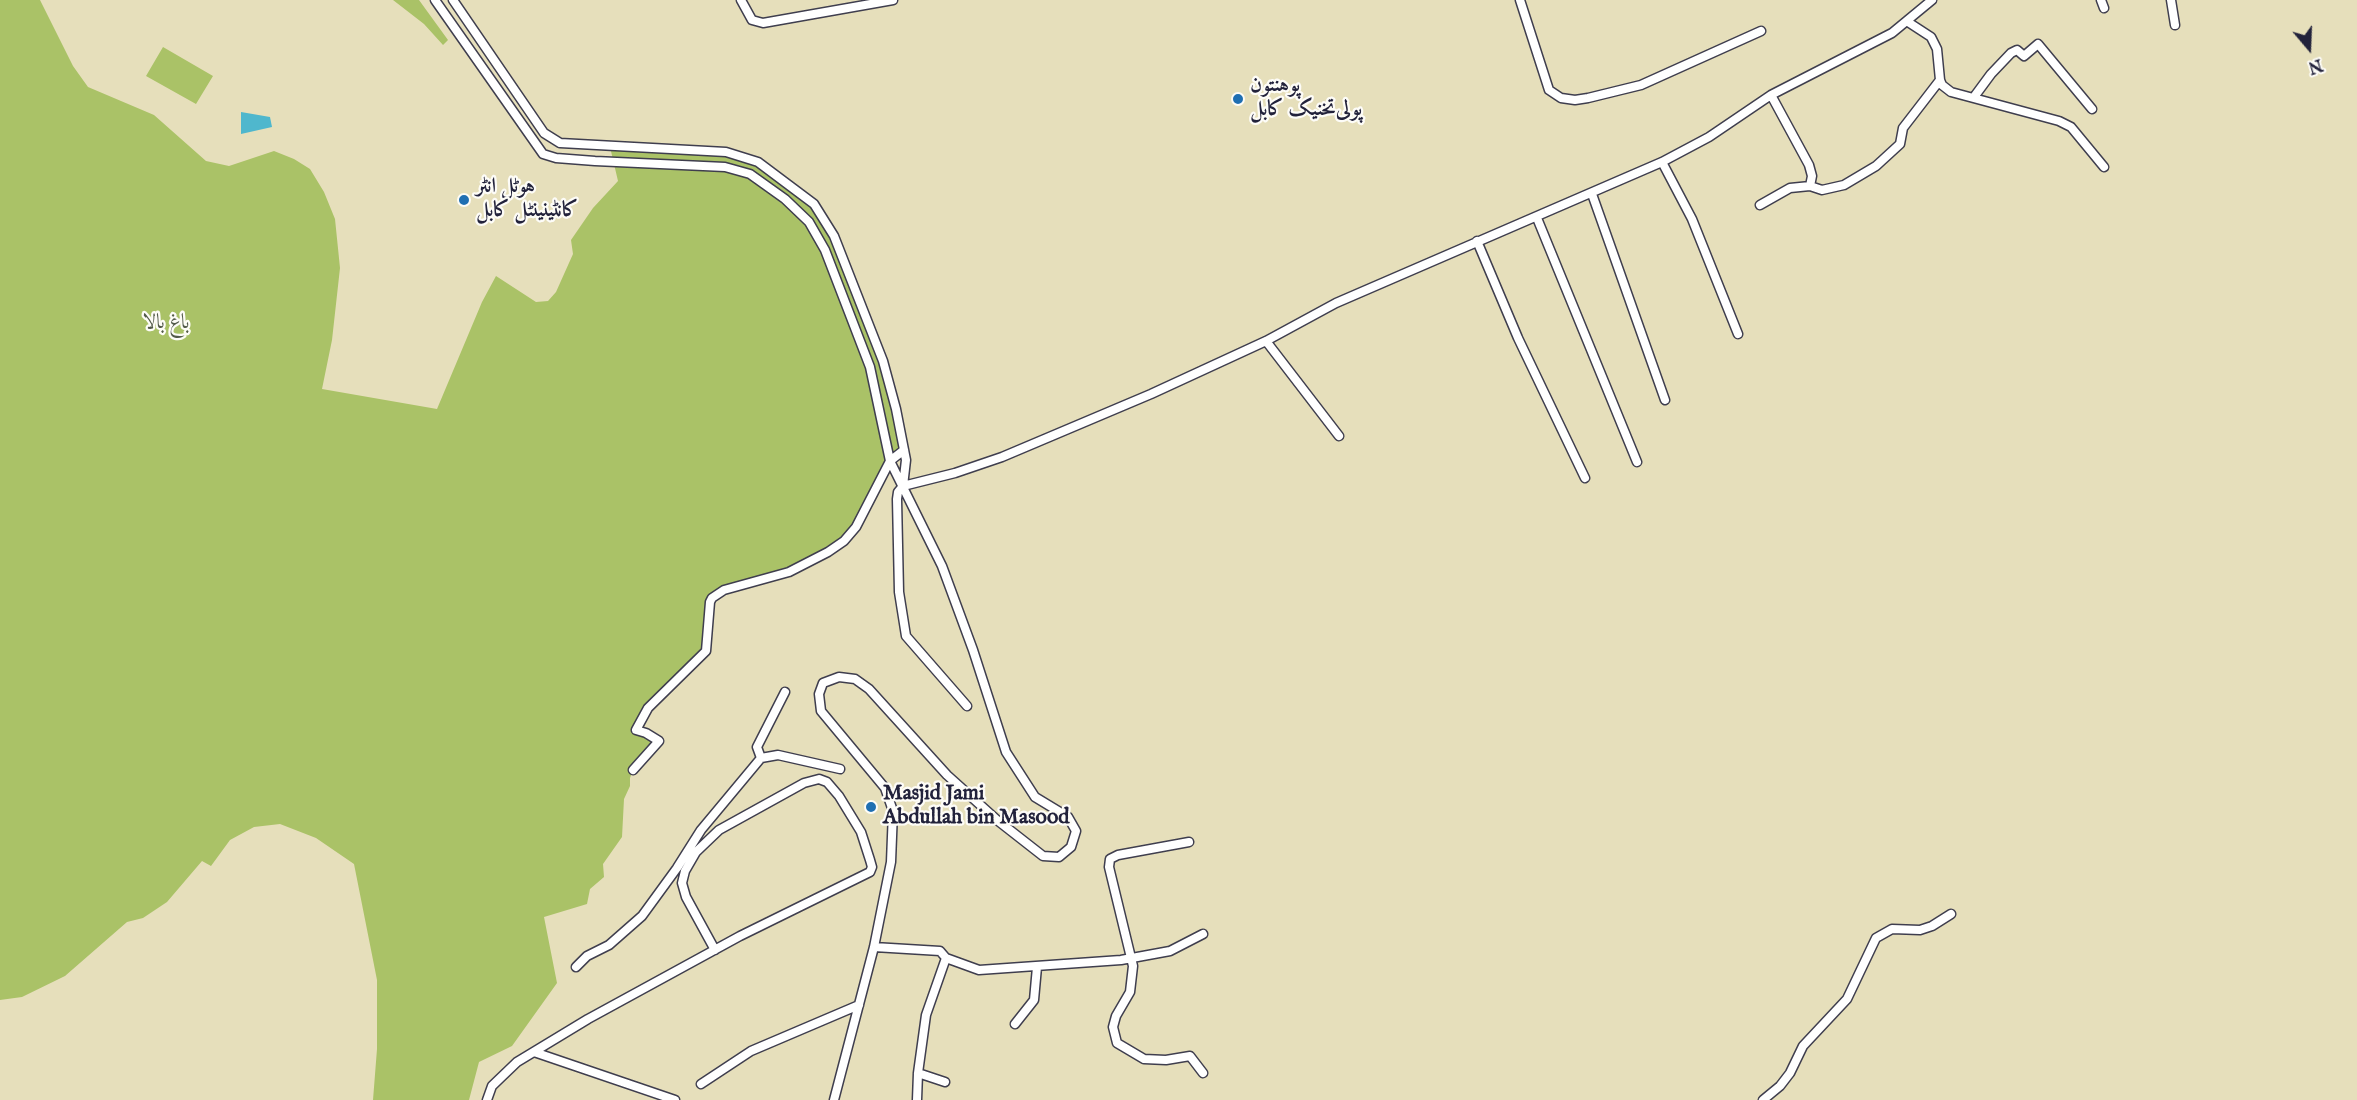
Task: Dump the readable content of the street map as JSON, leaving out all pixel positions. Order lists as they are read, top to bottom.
{
  "parks": ["باغ بالا"],
  "places": ["پوهنتون پولی‌تخنیک کابل", "ہوٹل انٹر کانٹینینٹل کابل", "Masjid Jami Abdullah bin Masood"],
  "north": "bottom"
}
